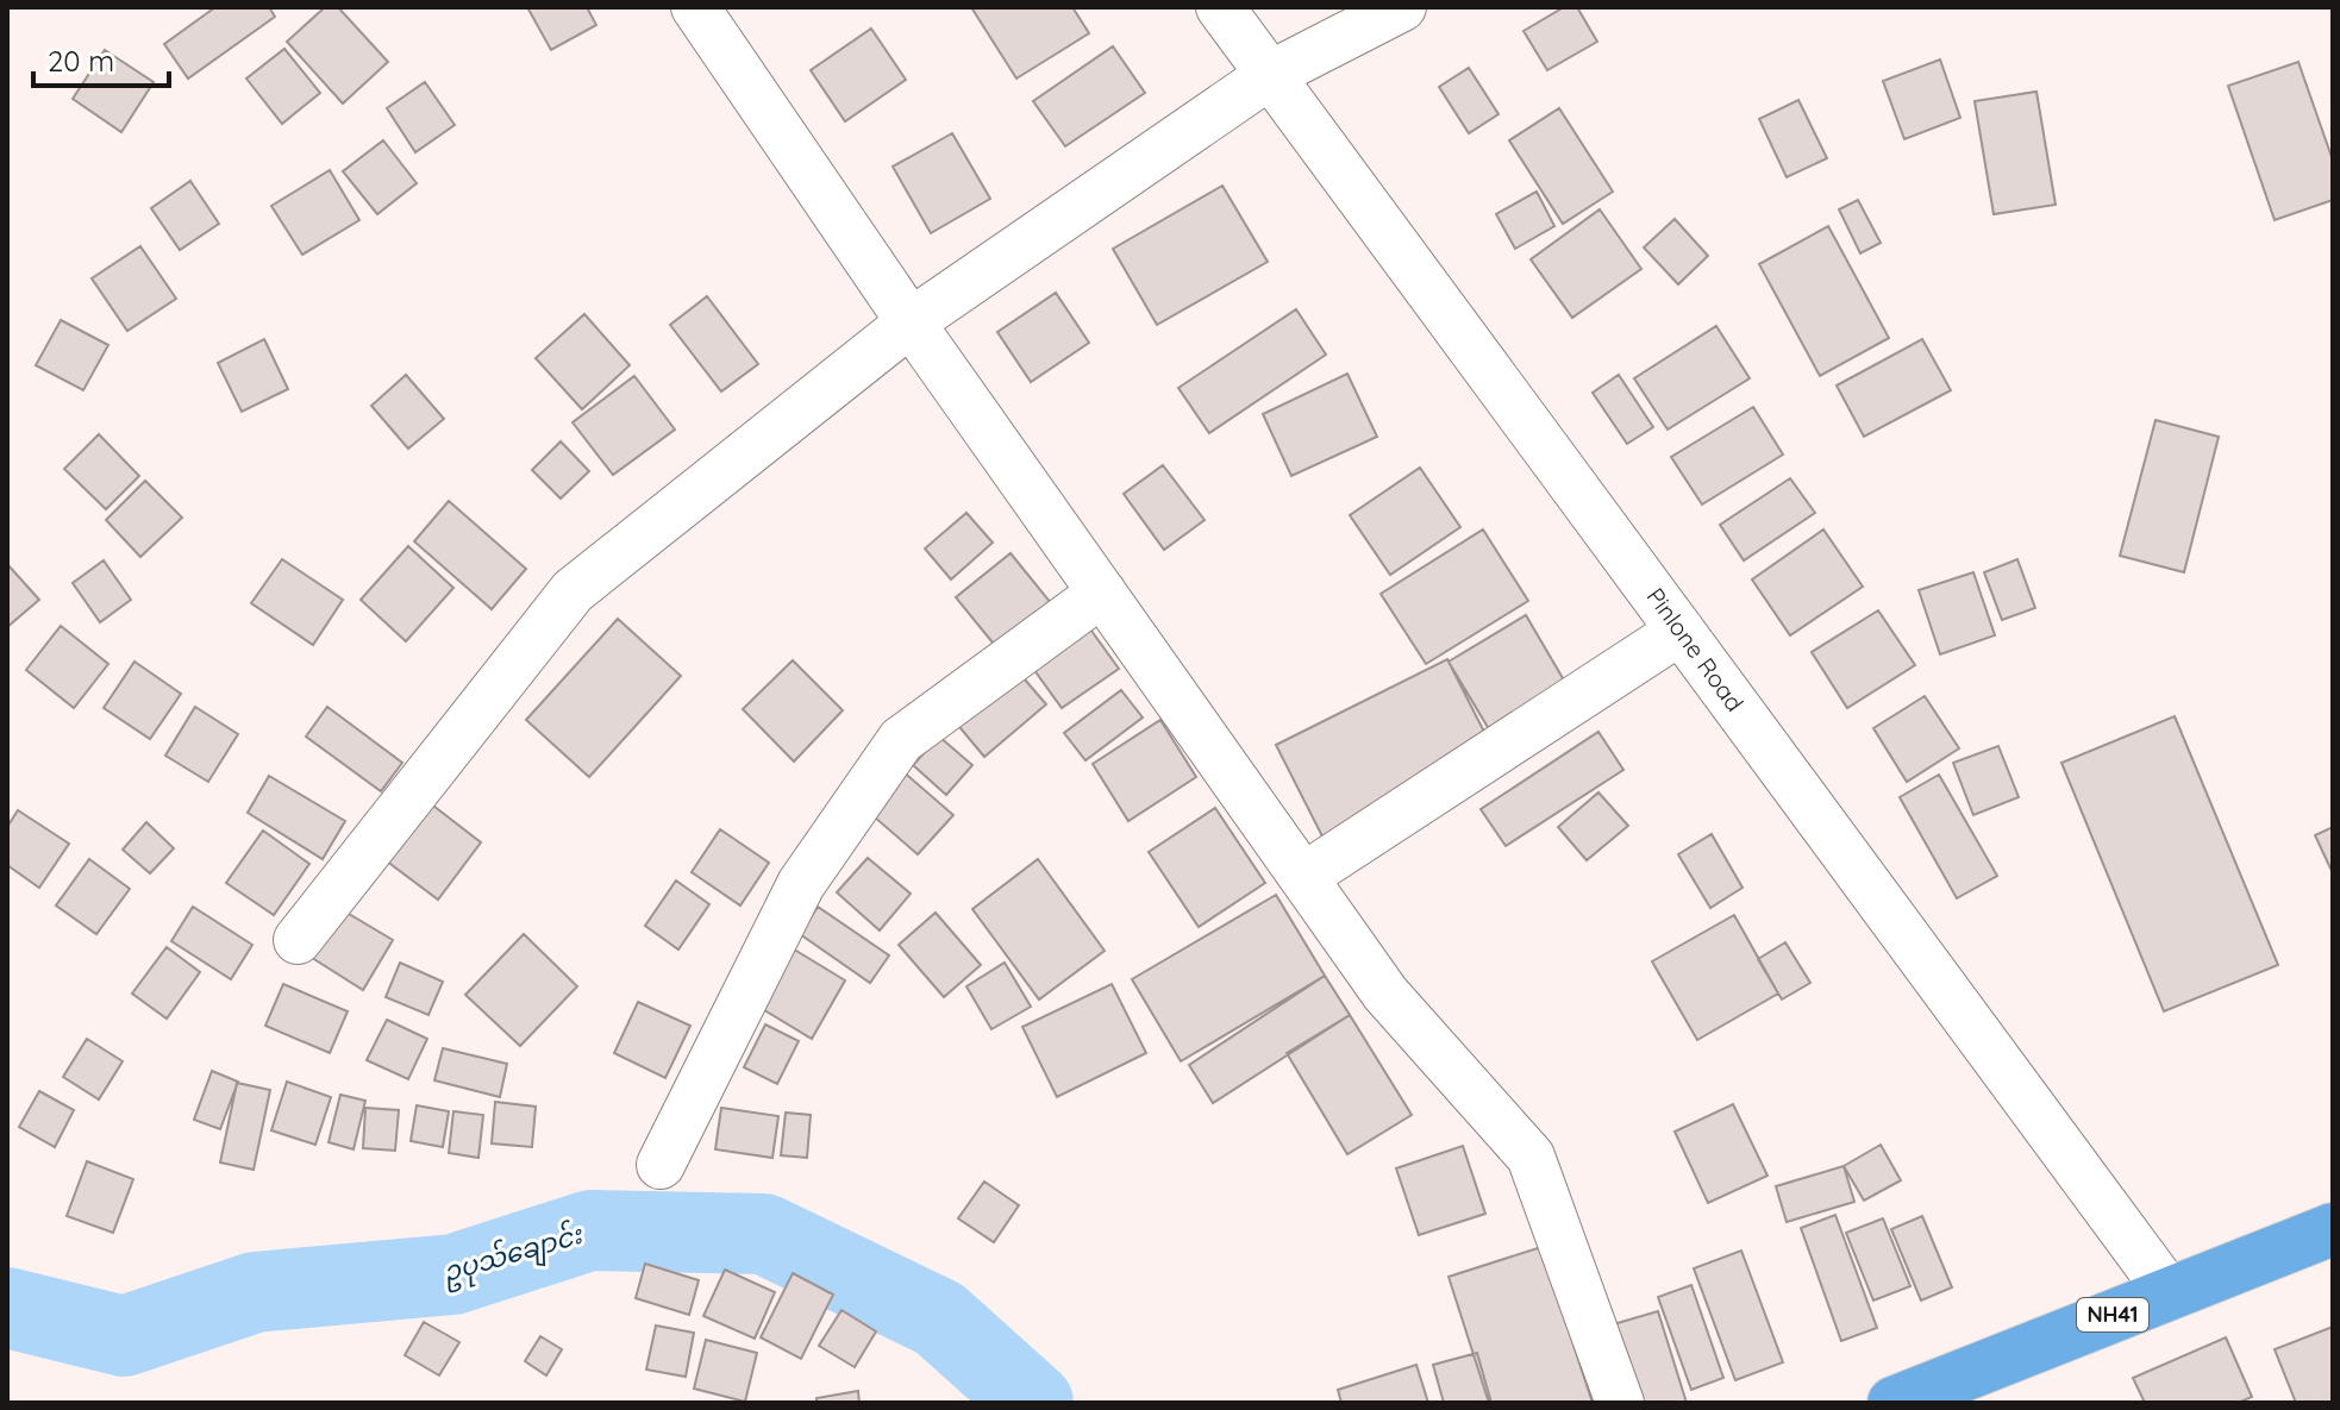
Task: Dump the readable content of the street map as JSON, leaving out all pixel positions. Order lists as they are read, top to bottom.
{
  "streets": {
    "highway": ["NH41"],
    "street": ["Pinlone Road"]
  },
  "crossings": [
    ["Pinlone Road", "NH41"]
  ],
  "water": ["ဥပုသ်ချောင်း"],
  "scale_bar": "20 m"
}
